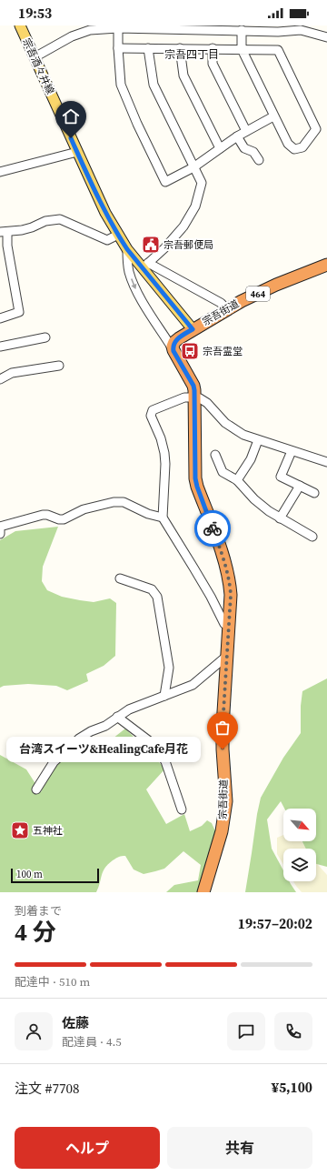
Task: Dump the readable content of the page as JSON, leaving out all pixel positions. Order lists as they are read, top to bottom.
{
  "streets": {
    "highway": ["464", "宗吾街道"],
    "main road": ["宗吾酒々井線"]
  },
  "crossings": [
    ["宗吾酒々井線", "宗吾街道"]
  ],
  "districts": ["宗吾四丁目"],
  "places": {
    "public building": ["宗吾郵便局"],
    "bus stop": ["宗吾霊堂"],
    "other": ["台湾スイーツ&HealingCafe月花"],
    "place": ["五神社"]
  },
  "scale_bar": "100 m",
  "north": "bottom right",
  "page": {
    "status": "19:53",
    "bubble": "台湾スイーツ&HealingCafe月花",
    "scale": "100 m",
    "heading": ["4 分", "到着まで", "19:57–20:02"],
    "panel": [
      "佐藤",
      "配達員 · 4.5",
      "注文 #7708",
      "¥5,100"
    ],
    "bar": "配達中 · 510 m",
    "buttons": ["ヘルプ", "共有"]
  }
}
